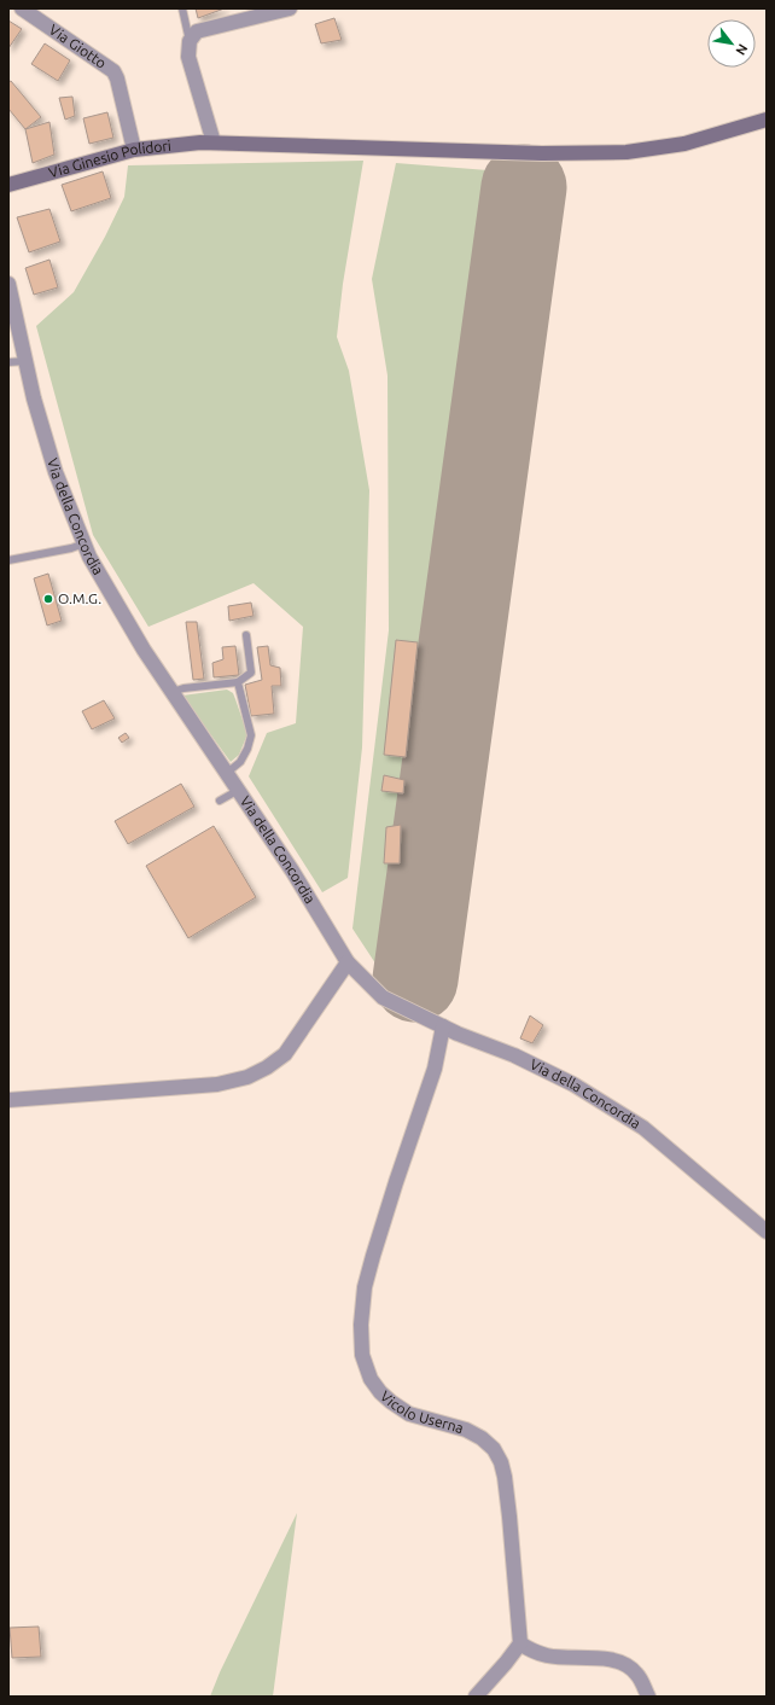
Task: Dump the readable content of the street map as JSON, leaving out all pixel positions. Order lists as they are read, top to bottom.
{
  "streets": {
    "street": [
      "Via Giotto",
      "Via Ginesio Polidori",
      "Via della Concordia",
      "Vicolo Userna"
    ]
  },
  "crossings": [
    ["Via Giotto", "Via Ginesio Polidori"],
    ["Via della Concordia", "Vicolo Userna"]
  ],
  "places": ["O.M.G."],
  "north": "bottom right"
}
